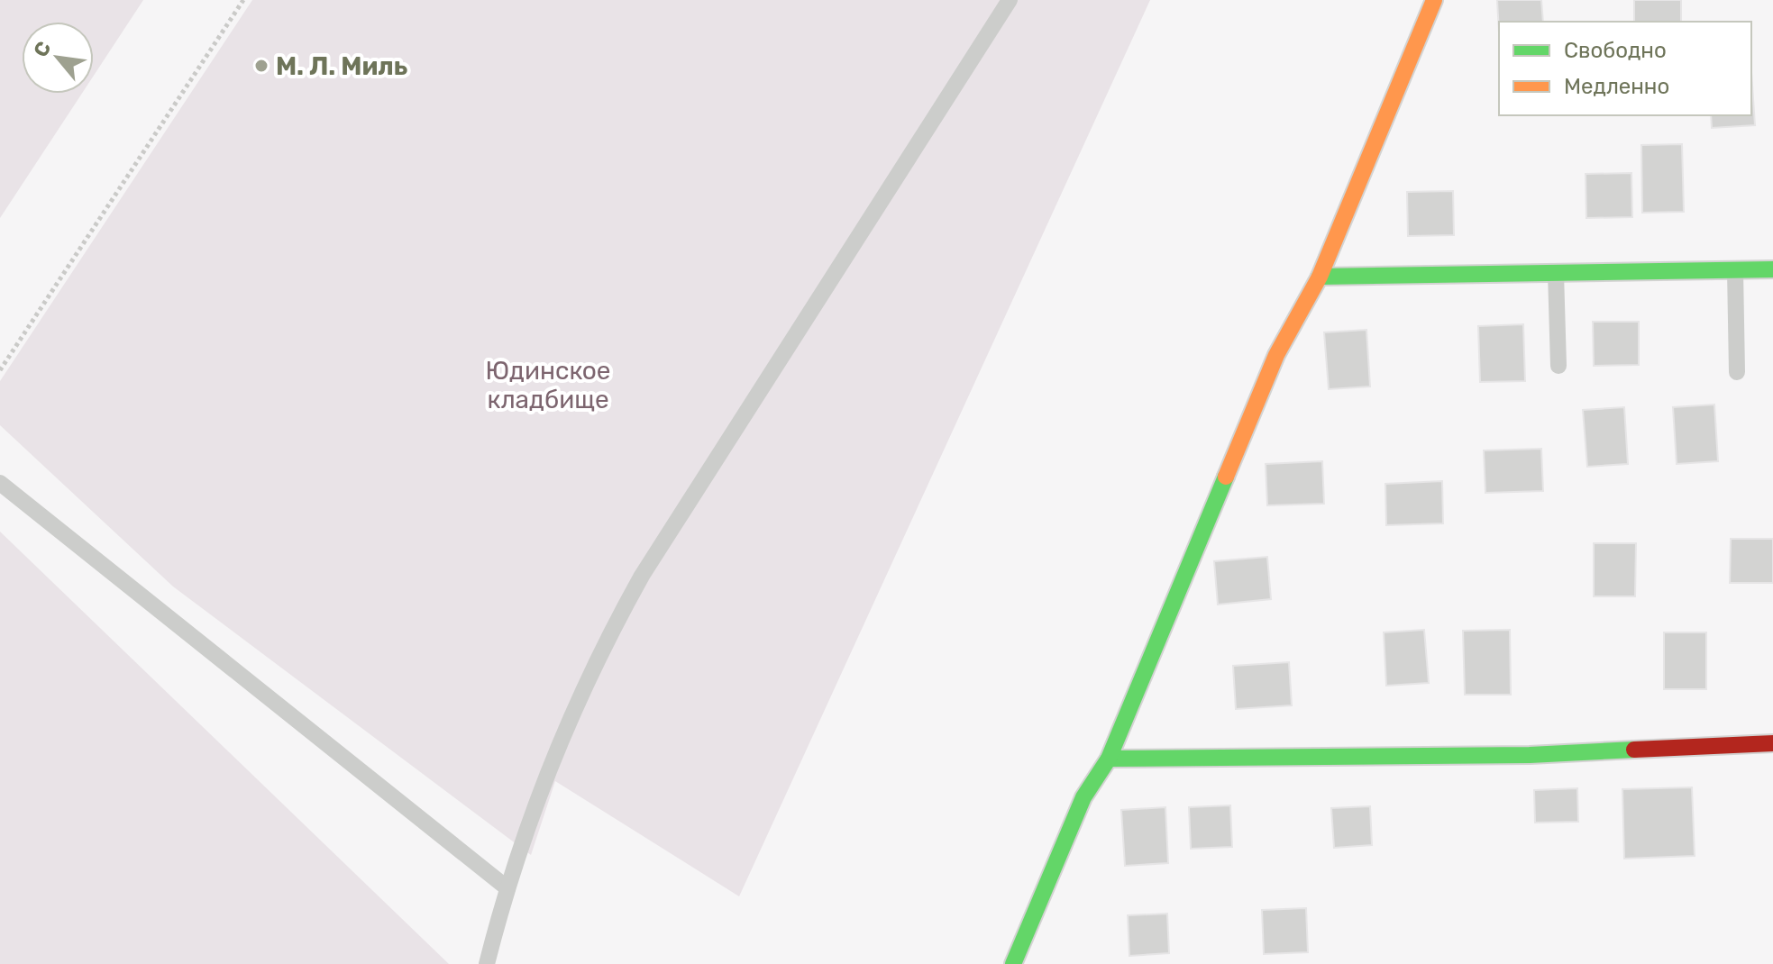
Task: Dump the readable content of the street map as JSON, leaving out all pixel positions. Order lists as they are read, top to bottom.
{
  "parks": ["Юдинское кладбище"],
  "places": ["М. Л. Миль"],
  "legend": ["Свободно", "Медленно"],
  "north": "top left"
}
